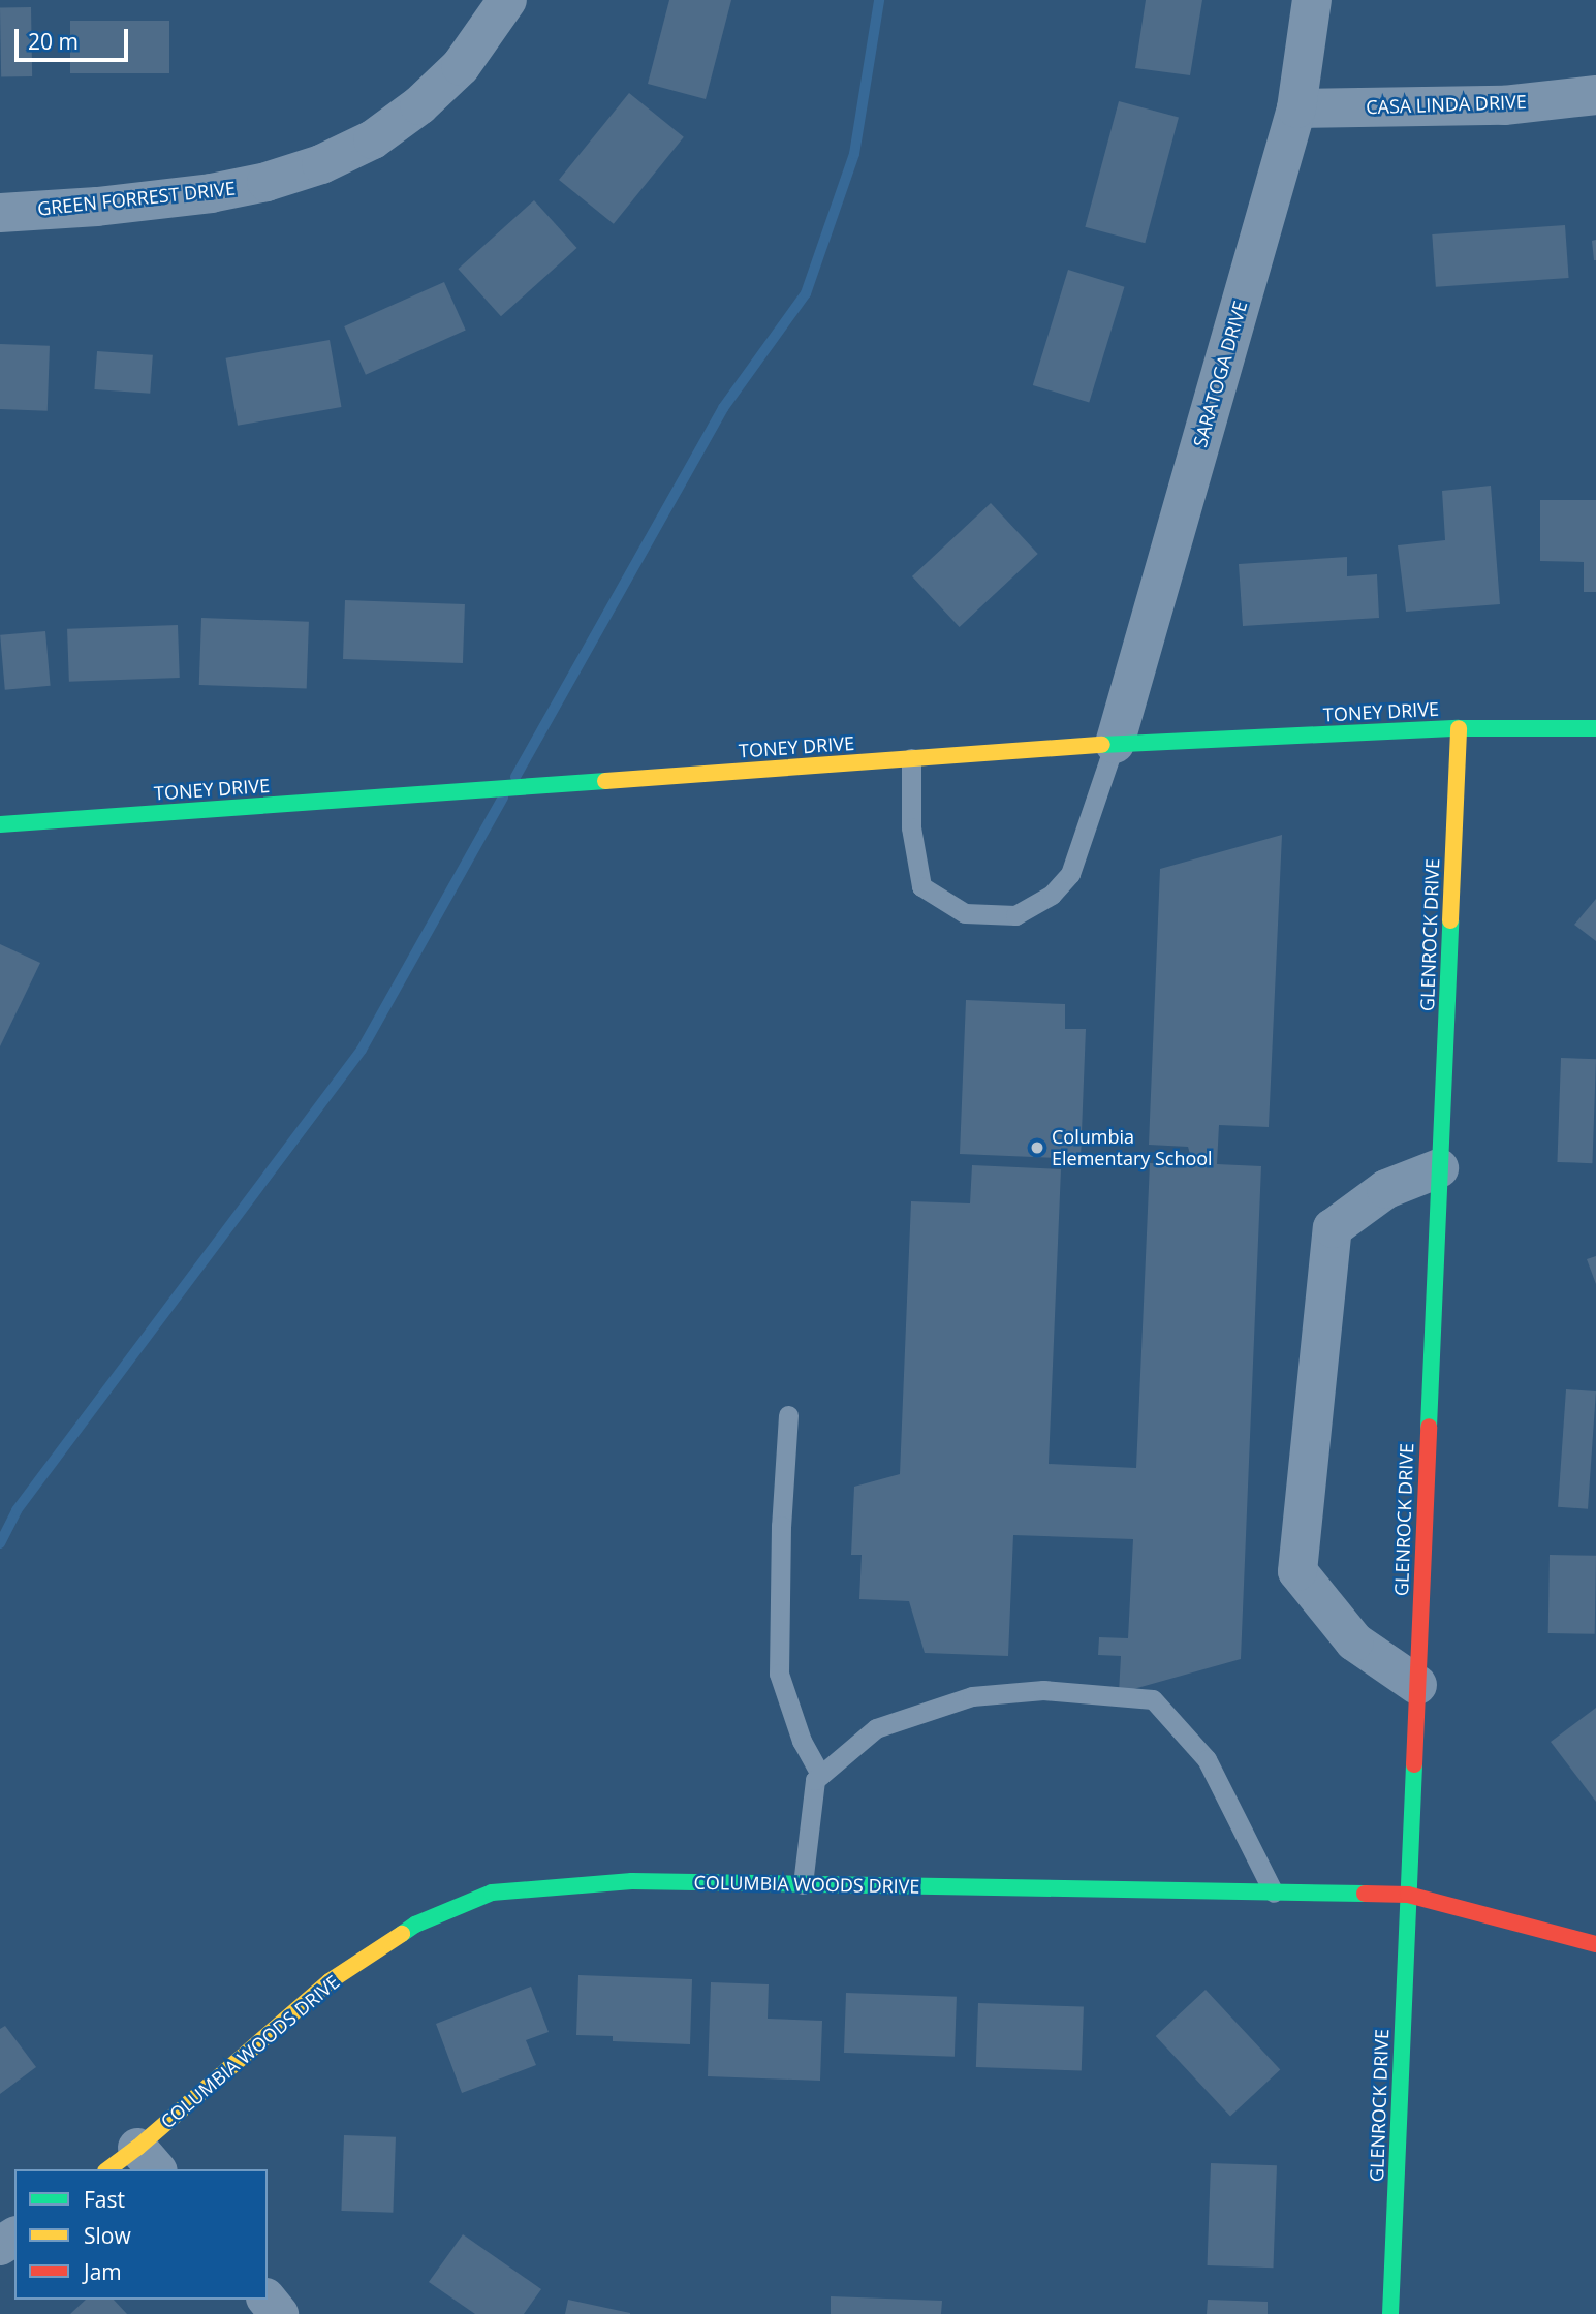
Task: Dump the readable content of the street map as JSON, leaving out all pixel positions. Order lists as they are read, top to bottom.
{
  "streets": {
    "street": [
      "CASA LINDA DRIVE",
      "GREEN FORREST DRIVE",
      "SARATOGA DRIVE",
      "TONEY DRIVE",
      "GLENROCK DRIVE",
      "COLUMBIA WOODS DRIVE"
    ]
  },
  "crossings": [
    ["CASA LINDA DRIVE", "SARATOGA DRIVE"],
    ["SARATOGA DRIVE", "TONEY DRIVE"],
    ["TONEY DRIVE", "GLENROCK DRIVE"],
    ["GLENROCK DRIVE", "COLUMBIA WOODS DRIVE"]
  ],
  "places": ["Columbia Elementary School"],
  "legend": ["Fast", "Slow", "Jam"],
  "scale_bar": "20 m"
}
